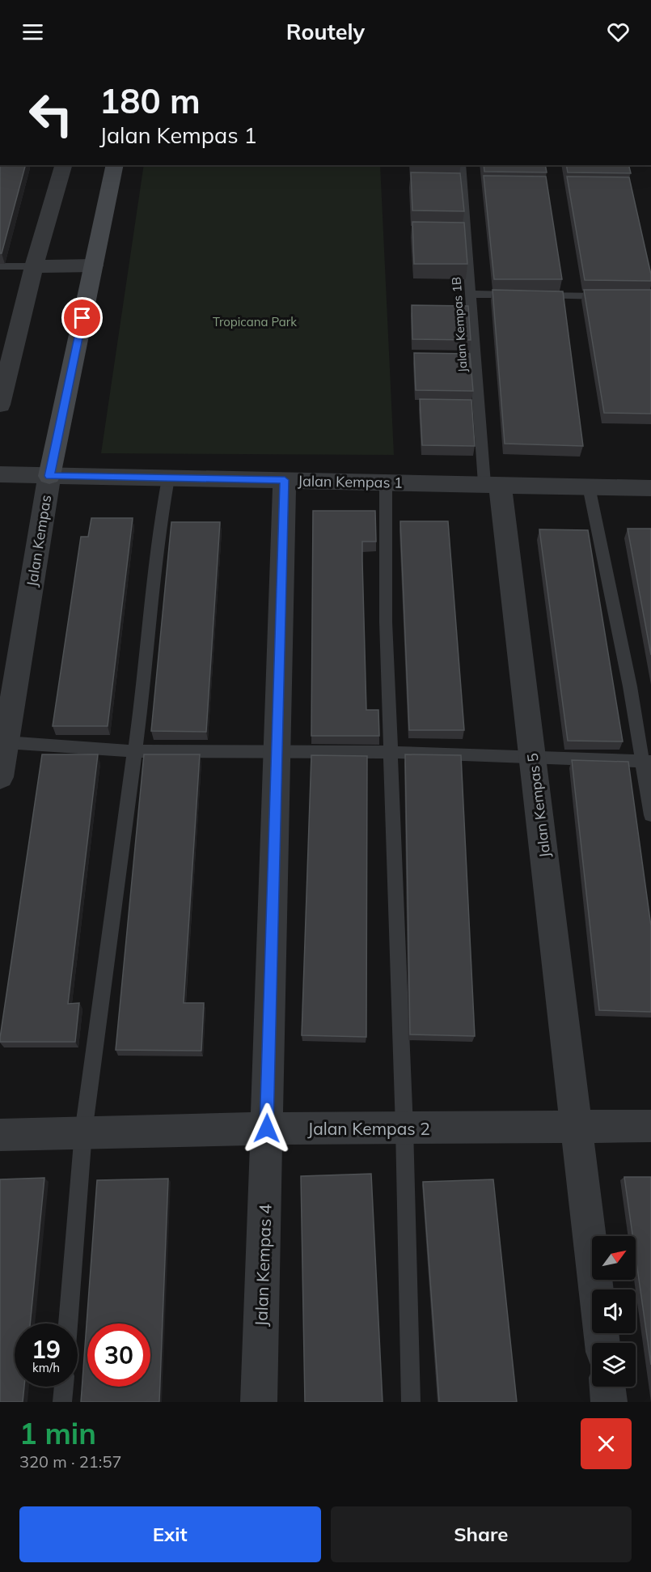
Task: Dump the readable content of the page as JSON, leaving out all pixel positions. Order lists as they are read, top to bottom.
{
  "streets": {
    "street": [
      "Jalan Kempas 1",
      "Jalan Kempas",
      "Jalan Kempas 5",
      "Jalan Kempas 2",
      "Jalan Kempas 4"
    ],
    "lane": ["Jalan Kempas 1B"]
  },
  "crossings": [
    ["Jalan Kempas 1B", "Jalan Kempas 1"],
    ["Jalan Kempas 1B", "Jalan Kempas 5"],
    ["Jalan Kempas 1", "Jalan Kempas"],
    ["Jalan Kempas 1", "Jalan Kempas 5"],
    ["Jalan Kempas 1", "Jalan Kempas 4"],
    ["Jalan Kempas 5", "Jalan Kempas 2"],
    ["Jalan Kempas 2", "Jalan Kempas 4"]
  ],
  "parks": ["Tropicana Park"],
  "north": "top right",
  "page": {
    "header": "Routely",
    "turn": ["180 m", "Jalan Kempas 1"],
    "speed": "19 km/h",
    "limit": "30",
    "heading": ["1 min", "320 m · 21:57"],
    "buttons": ["Exit", "Share"]
  }
}
